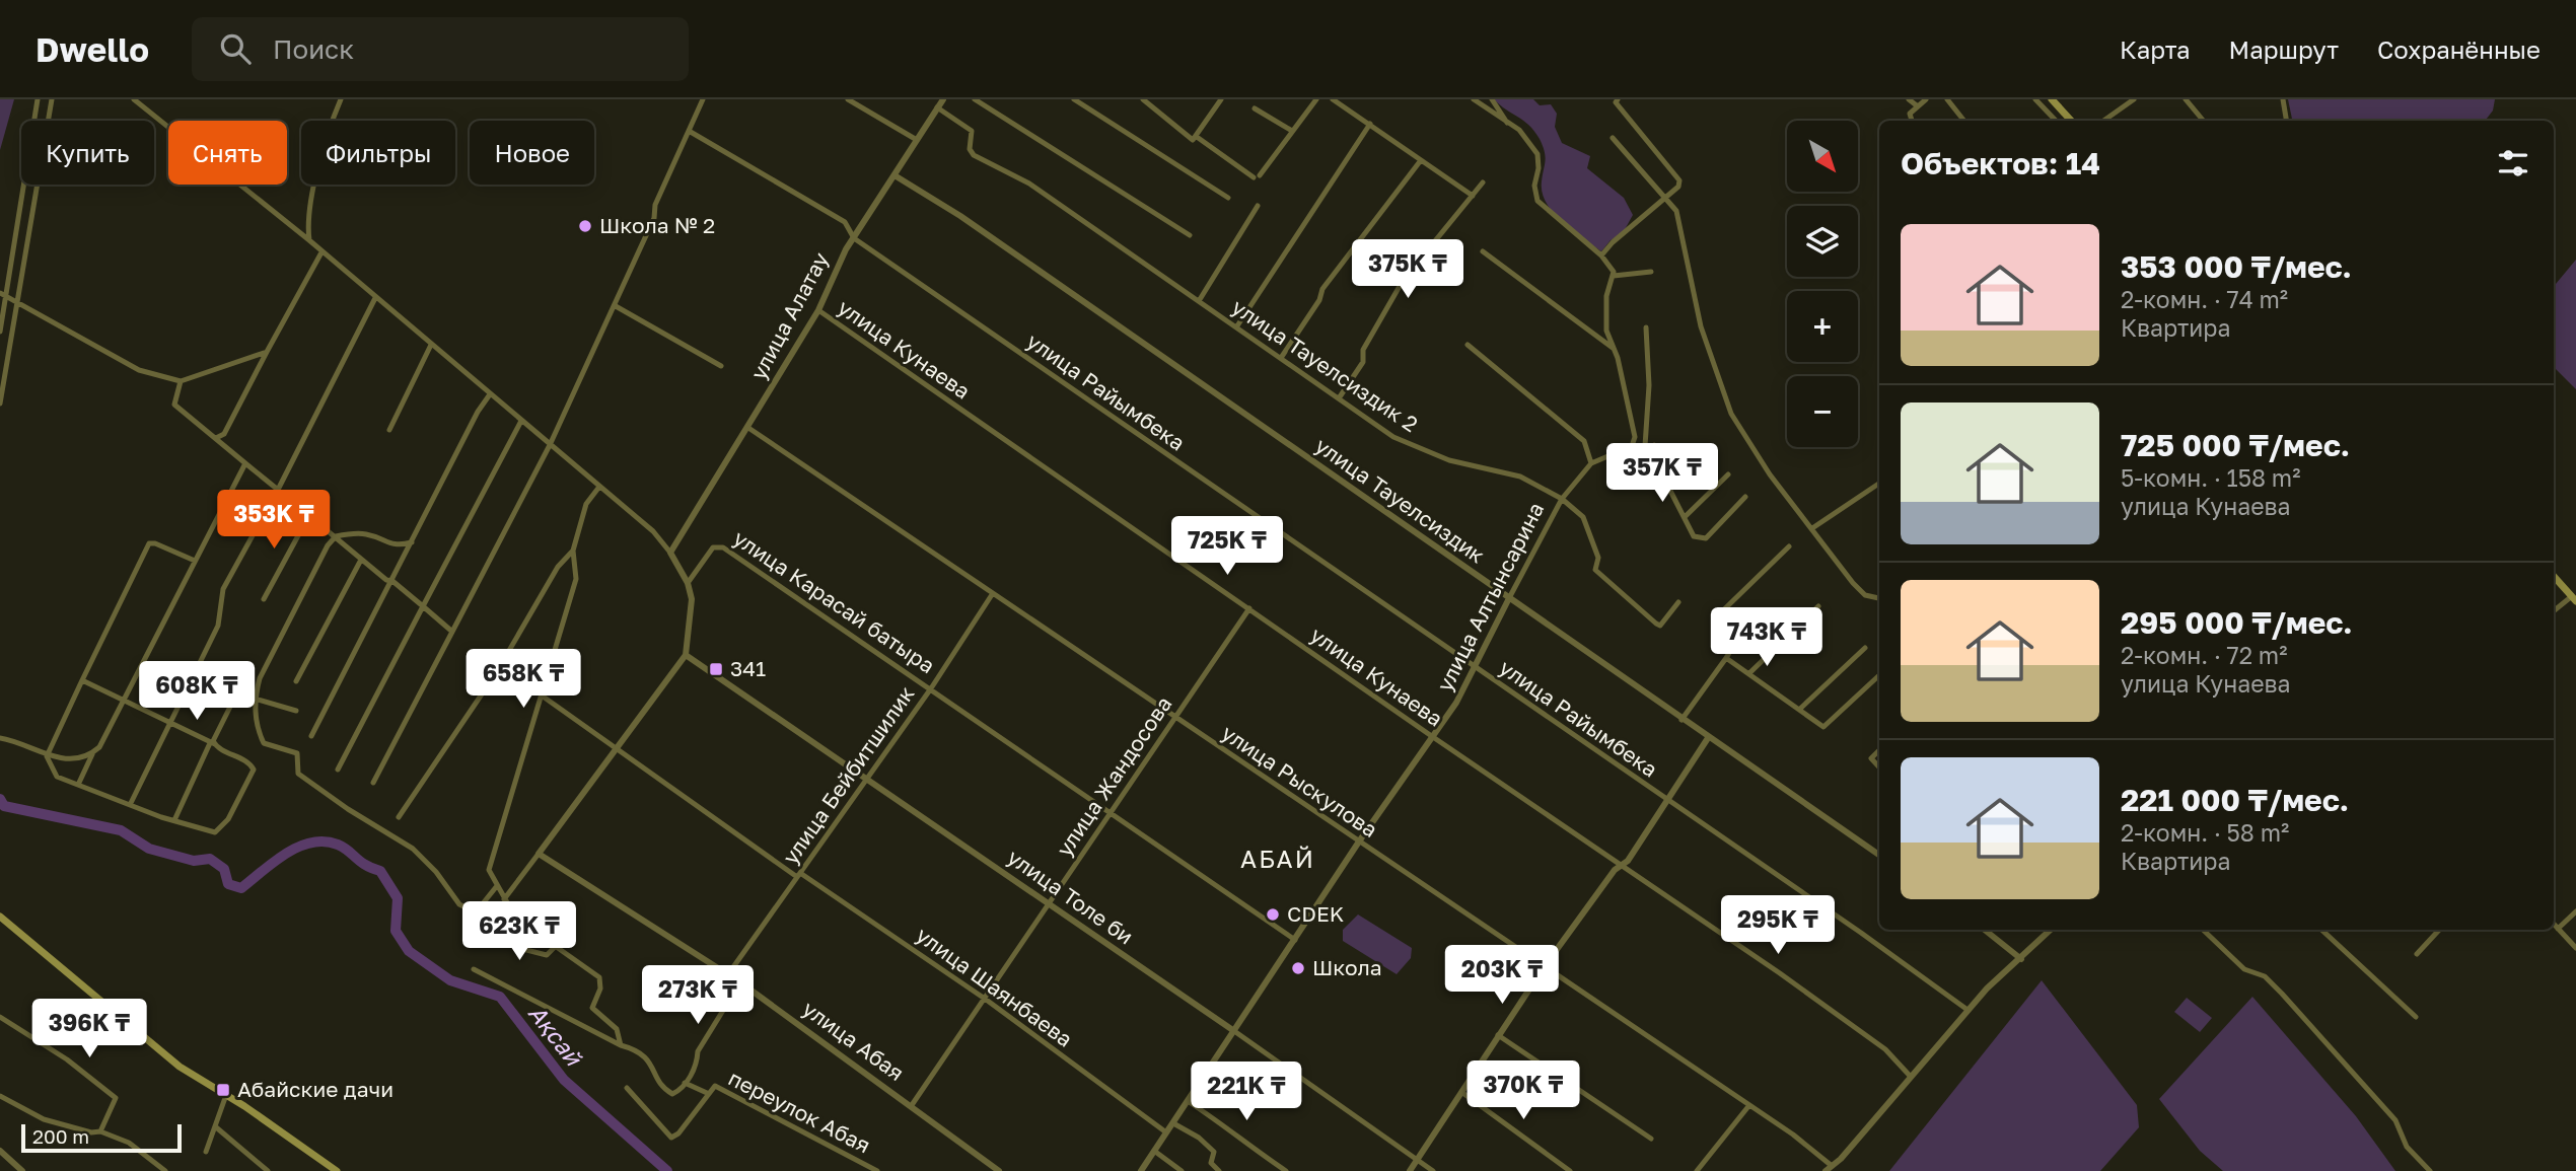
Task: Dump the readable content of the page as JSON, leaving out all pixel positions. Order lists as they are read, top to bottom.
{
  "streets": {
    "street": [
      "улица Алатау",
      "улица Кунаева",
      "улица Тауелсиздик 2",
      "улица Райымбека",
      "улица Тауелсиздик",
      "улица Алтынсарина",
      "улица Карасай батыра",
      "улица Бейбитшилик",
      "улица Жандосова",
      "улица Рыскулова",
      "улица Толе би",
      "улица Шаянбаева",
      "улица Абая",
      "переулок Абая"
    ]
  },
  "crossings": [
    ["улица Алатау", "улица Кунаева"],
    ["улица Алатау", "улица Тауелсиздик 2"],
    ["улица Алатау", "улица Райымбека"],
    ["улица Алатау", "улица Тауелсиздик"],
    ["улица Алатау", "улица Рыскулова"],
    ["улица Кунаева", "улица Алтынсарина"],
    ["улица Кунаева", "улица Жандосова"],
    ["улица Тауелсиздик 2", "улица Алтынсарина"],
    ["улица Райымбека", "улица Алтынсарина"],
    ["улица Тауелсиздик", "улица Алтынсарина"],
    ["улица Алтынсарина", "улица Карасай батыра"],
    ["улица Алтынсарина", "улица Рыскулова"],
    ["улица Алтынсарина", "улица Толе би"],
    ["улица Алтынсарина", "улица Шаянбаева"],
    ["улица Карасай батыра", "улица Бейбитшилик"],
    ["улица Карасай батыра", "улица Жандосова"],
    ["улица Бейбитшилик", "улица Рыскулова"],
    ["улица Бейбитшилик", "улица Толе би"],
    ["улица Бейбитшилик", "улица Шаянбаева"],
    ["улица Бейбитшилик", "улица Абая"],
    ["улица Жандосова", "улица Рыскулова"],
    ["улица Жандосова", "улица Толе би"],
    ["улица Жандосова", "улица Шаянбаева"],
    ["улица Жандосова", "улица Абая"]
  ],
  "districts": ["АБАЙ"],
  "water": ["Ақсай"],
  "places": {
    "other": ["Школа № 2", "CDEK", "Школа"],
    "transit": ["341", "Абайские дачи"]
  },
  "scale_bar": "200 m",
  "north": "bottom right",
  "page": {
    "header": "Dwello",
    "search": "Поиск",
    "nav": ["Карта", "Маршрут", "Сохранённые"],
    "map_buttons": ["+", "−"],
    "chip": [
      "Купить",
      "Снять",
      "Фильтры",
      "Новое"
    ],
    "heading": "Объектов: 14",
    "list": [
      {
        "name": "353 000 ₸/мес.",
        "note": "2-комн. · 74 m² · Квартира"
      },
      {
        "name": "725 000 ₸/мес.",
        "note": "5-комн. · 158 m² · улица Кунаева"
      },
      {
        "name": "295 000 ₸/мес.",
        "note": "2-комн. · 72 m² · улица Кунаева"
      },
      {
        "name": "221 000 ₸/мес.",
        "note": "2-комн. · 58 m² · Квартира"
      }
    ],
    "price": [
      "375K ₸",
      "357K ₸",
      "353K ₸",
      "725K ₸",
      "743K ₸",
      "658K ₸",
      "608K ₸",
      "295K ₸",
      "623K ₸",
      "203K ₸",
      "273K ₸",
      "396K ₸",
      "370K ₸",
      "221K ₸"
    ],
    "scale": "200 m"
  }
}
